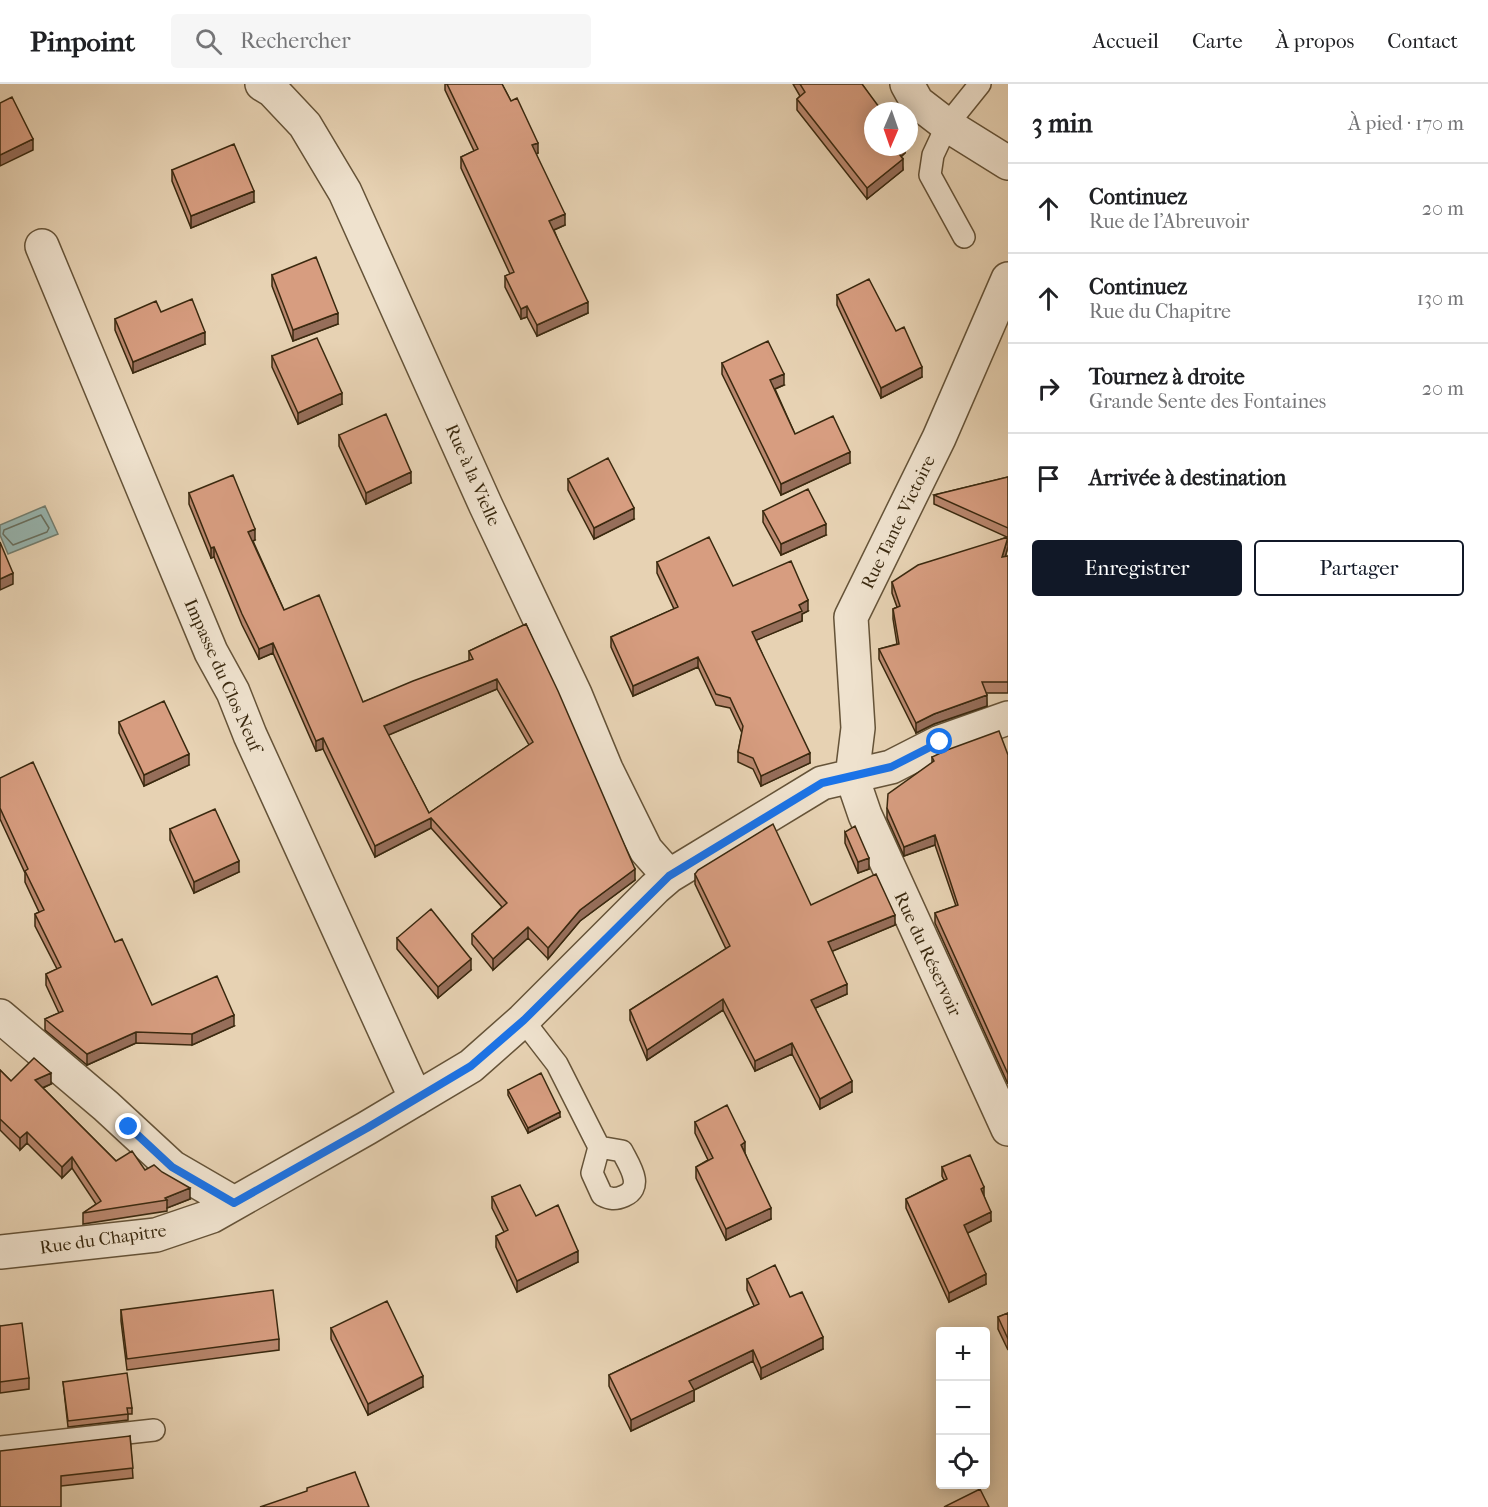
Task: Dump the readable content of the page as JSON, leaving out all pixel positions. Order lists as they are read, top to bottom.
{
  "streets": {
    "street": [
      "Rue à la Vielle",
      "Rue Tante Victoire",
      "Impasse du Clos Neuf",
      "Rue du Réservoir",
      "Rue du Chapitre"
    ]
  },
  "crossings": [
    ["Rue à la Vielle", "Rue du Chapitre"],
    ["Rue Tante Victoire", "Rue du Réservoir"],
    ["Rue Tante Victoire", "Rue du Chapitre"],
    ["Impasse du Clos Neuf", "Rue du Chapitre"],
    ["Rue du Réservoir", "Rue du Chapitre"]
  ],
  "north": "bottom",
  "page": {
    "header": "Pinpoint",
    "search": "Rechercher",
    "nav": [
      "Accueil",
      "Carte",
      "À propos",
      "Contact"
    ],
    "heading": ["3 min", "À pied · 170 m"],
    "list": [
      ["Continuez", "Rue de l'Abreuvoir", "20 m"],
      ["Continuez", "Rue du Chapitre", "130 m"],
      ["Tournez à droite", "Grande Sente des Fontaines", "20 m"],
      "Arrivée à destination"
    ],
    "buttons": ["Enregistrer", "Partager"],
    "map_buttons": ["+", "−"]
  }
}
